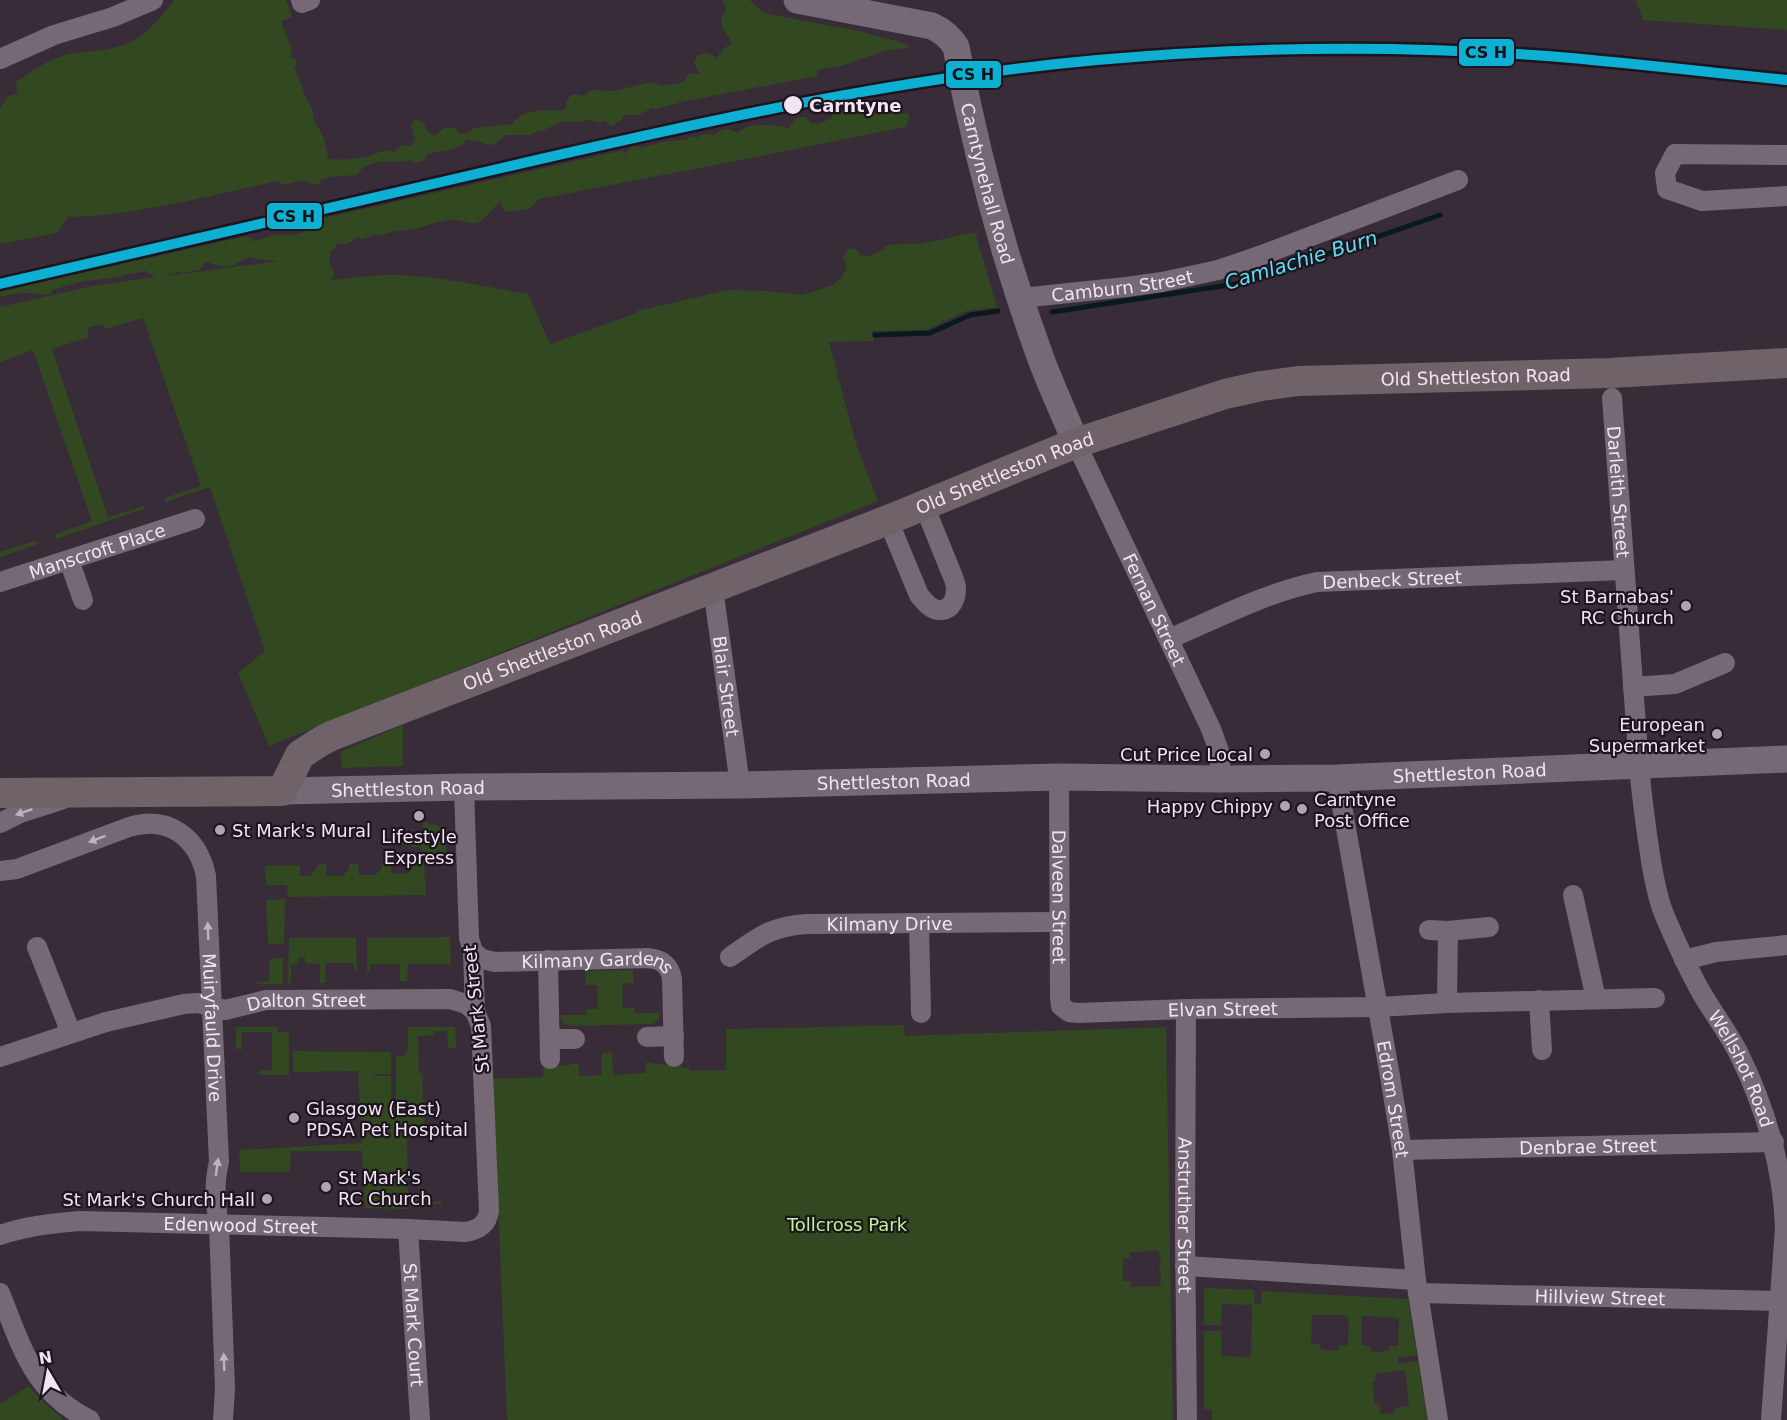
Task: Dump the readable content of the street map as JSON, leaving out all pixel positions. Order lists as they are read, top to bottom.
{
  "streets": {
    "main road": ["Old Shettleston Road", "Shettleston Road"],
    "street": [
      "Carntynehall Road",
      "Camburn Street",
      "Darleith Street",
      "Manscroft Place",
      "Denbeck Street",
      "Fernan Street",
      "Blair Street",
      "Dalveen Street",
      "Kilmany Drive",
      "Kilmany Gardens",
      "Dalton Street",
      "St Mark Street",
      "Elvan Street",
      "Muiryfauld Drive",
      "Wellshot Road",
      "Edrom Street",
      "Denbrae Street",
      "Anstruther Street",
      "Edenwood Street",
      "Hillview Street",
      "St Mark Court"
    ]
  },
  "crossings": [
    ["Carntynehall Road", "Camburn Street"],
    ["Carntynehall Road", "Old Shettleston Road"],
    ["Carntynehall Road", "Fernan Street"],
    ["Old Shettleston Road", "Fernan Street"],
    ["Old Shettleston Road", "Blair Street"],
    ["Old Shettleston Road", "Shettleston Road"],
    ["Darleith Street", "Denbeck Street"],
    ["Darleith Street", "Shettleston Road"],
    ["Darleith Street", "Wellshot Road"],
    ["Denbeck Street", "Fernan Street"],
    ["Fernan Street", "Shettleston Road"],
    ["Blair Street", "Shettleston Road"],
    ["Shettleston Road", "Dalveen Street"],
    ["Shettleston Road", "St Mark Street"],
    ["Shettleston Road", "Wellshot Road"],
    ["Shettleston Road", "Edrom Street"],
    ["Dalveen Street", "Kilmany Drive"],
    ["Dalveen Street", "Elvan Street"],
    ["Kilmany Gardens", "St Mark Street"],
    ["Dalton Street", "St Mark Street"],
    ["Dalton Street", "Muiryfauld Drive"],
    ["St Mark Street", "Edenwood Street"],
    ["Elvan Street", "Edrom Street"],
    ["Elvan Street", "Anstruther Street"],
    ["Muiryfauld Drive", "Edenwood Street"],
    ["Wellshot Road", "Denbrae Street"],
    ["Wellshot Road", "Hillview Street"],
    ["Edrom Street", "Denbrae Street"],
    ["Edrom Street", "Hillview Street"],
    ["Anstruther Street", "Hillview Street"],
    ["Edenwood Street", "St Mark Court"]
  ],
  "water": ["Camlachie Burn"],
  "parks": ["Tollcross Park"],
  "places": [
    "Carntyne",
    "St Barnabas' RC Church",
    "European Supermarket",
    "Cut Price Local",
    "Happy Chippy",
    "Carntyne Post Office",
    "Lifestyle Express",
    "St Mark's Mural",
    "Glasgow (East) PDSA Pet Hospital",
    "St Mark's RC Church",
    "St Mark's Church Hall"
  ],
  "north": "top"
}
